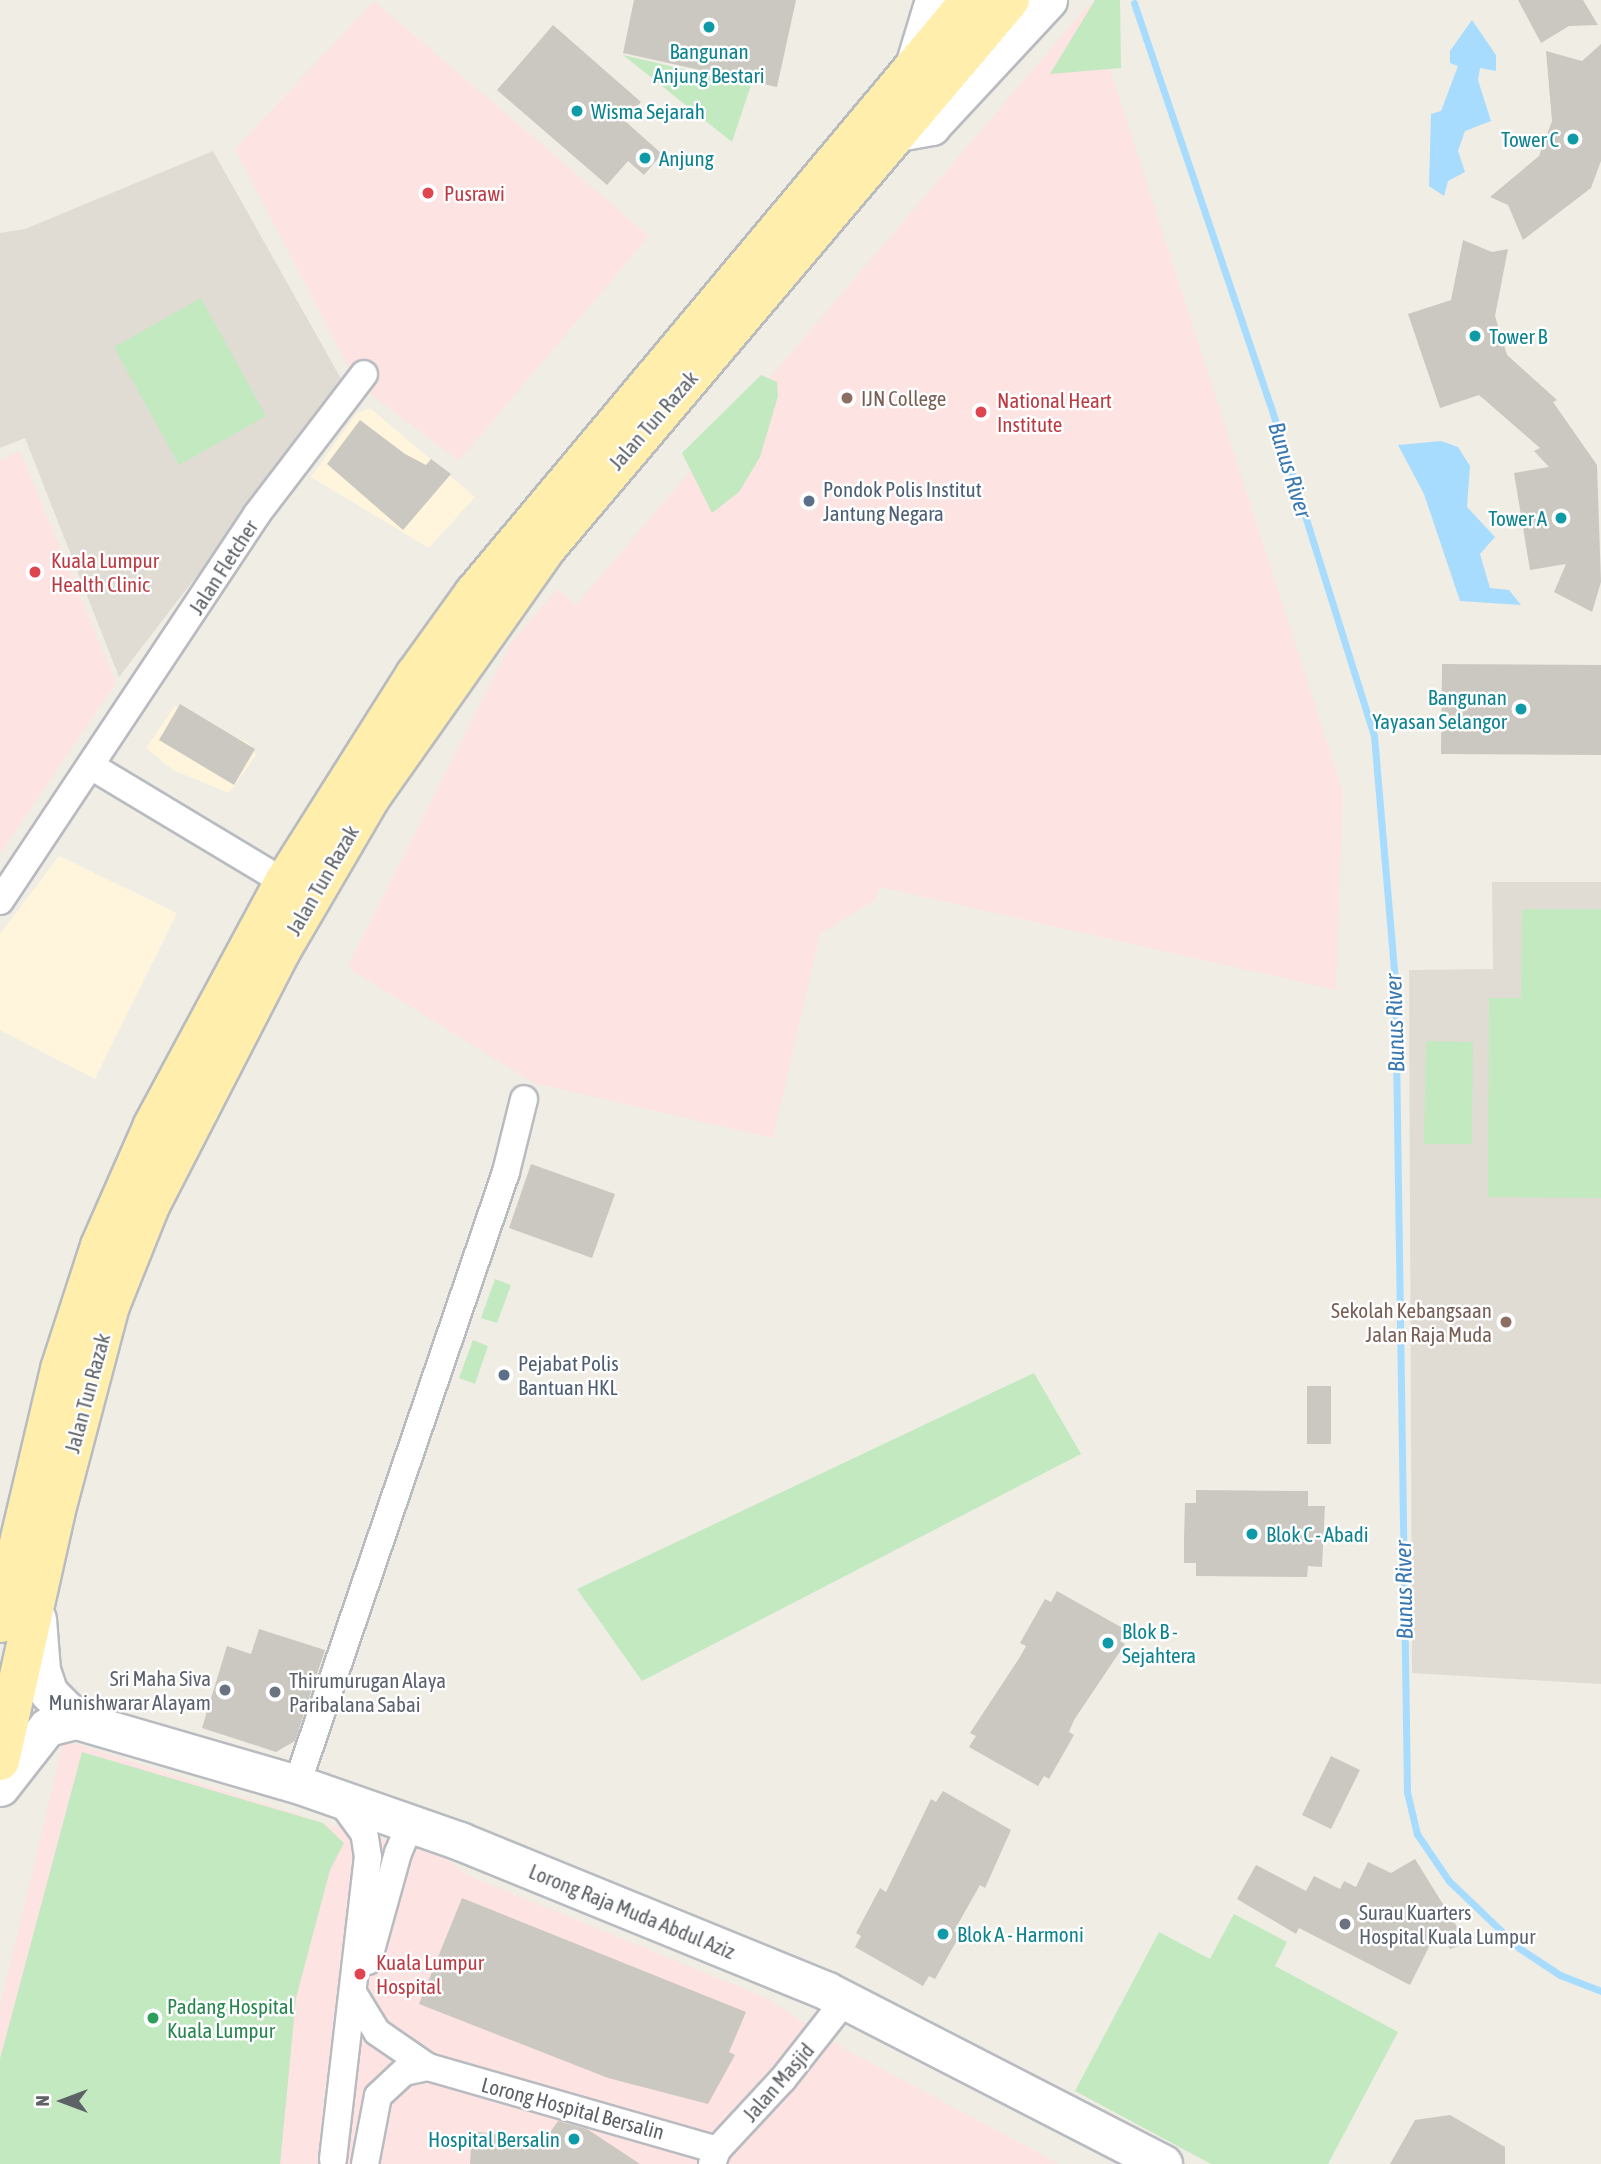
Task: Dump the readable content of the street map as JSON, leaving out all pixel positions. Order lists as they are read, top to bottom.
{
  "streets": {
    "main road": ["Jalan Tun Razak"],
    "street": [
      "Jalan Fletcher",
      "Lorong Raja Muda Abdul Aziz",
      "Jalan Masjid",
      "Lorong Hospital Bersalin"
    ]
  },
  "crossings": [
    ["Jalan Tun Razak", "Lorong Raja Muda Abdul Aziz"],
    ["Lorong Raja Muda Abdul Aziz", "Jalan Masjid"],
    ["Jalan Masjid", "Lorong Hospital Bersalin"]
  ],
  "water": ["Bunus River"],
  "places": [
    "Bangunan Anjung Bestari",
    "Wisma Sejarah",
    "Tower C",
    "Anjung",
    "Pusrawi",
    "Tower B",
    "IJN College",
    "National Heart Institute",
    "Pondok Polis Institut Jantung Negara",
    "Tower A",
    "Kuala Lumpur Health Clinic",
    "Bangunan Yayasan Selangor",
    "Sekolah Kebangsaan Jalan Raja Muda",
    "Pejabat Polis Bantuan HKL",
    "Blok C - Abadi",
    "Blok B - Sejahtera",
    "Sri Maha Siva Munishwarar Alayam",
    "Thirumurugan Alaya Paribalana Sabai",
    "Surau Kuarters Hospital Kuala Lumpur",
    "Blok A - Harmoni",
    "Kuala Lumpur Hospital",
    "Padang Hospital Kuala Lumpur",
    "Hospital Bersalin"
  ],
  "north": "left"
}
